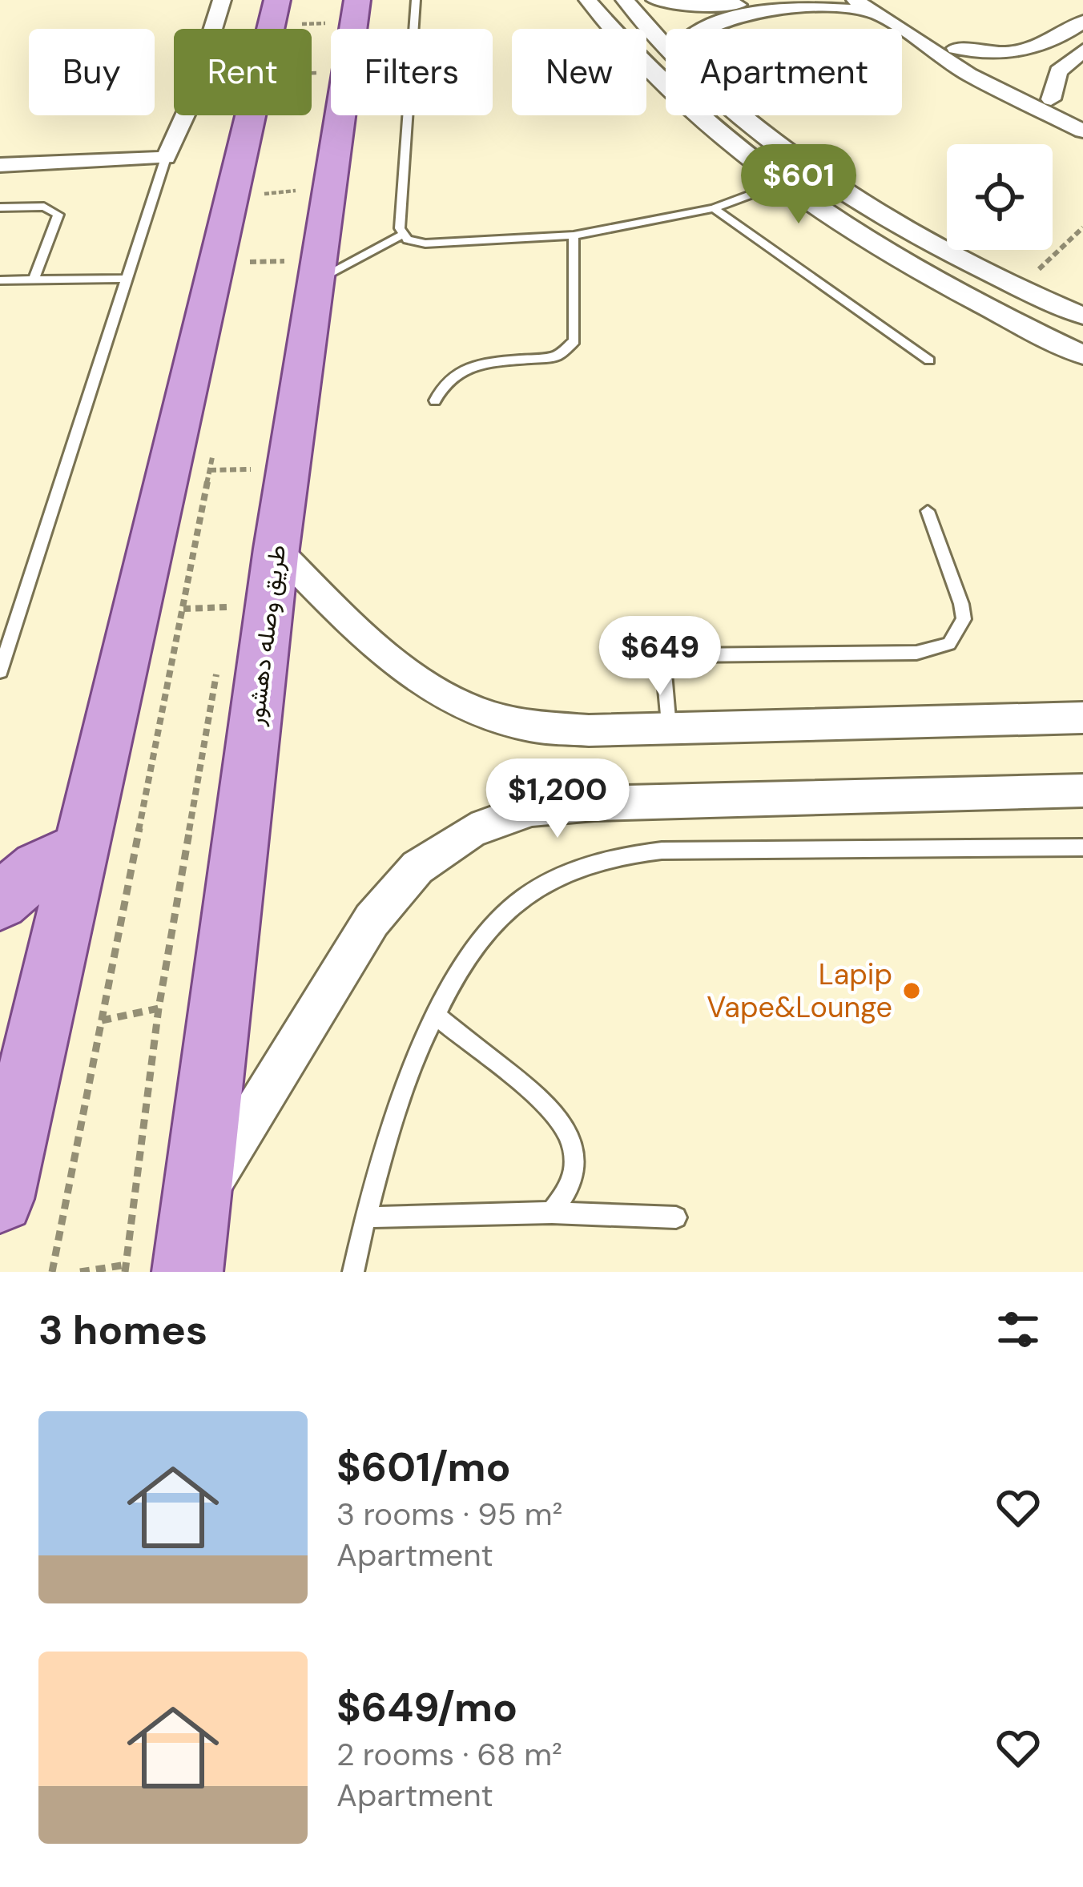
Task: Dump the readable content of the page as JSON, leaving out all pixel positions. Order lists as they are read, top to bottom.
{
  "streets": {
    "main road": ["طريق وصله دهشور"]
  },
  "places": ["Lapip Vape&Lounge"],
  "page": {
    "chip": [
      "Buy",
      "Rent",
      "Filters",
      "New",
      "Apartment"
    ],
    "price": ["$601", "$649", "$1,200"],
    "heading": "3 homes",
    "list": [
      {
        "name": "$601/mo",
        "note": "3 rooms · 95 m² · Apartment"
      },
      {
        "name": "$649/mo",
        "note": "2 rooms · 68 m² · Apartment"
      }
    ]
  }
}
